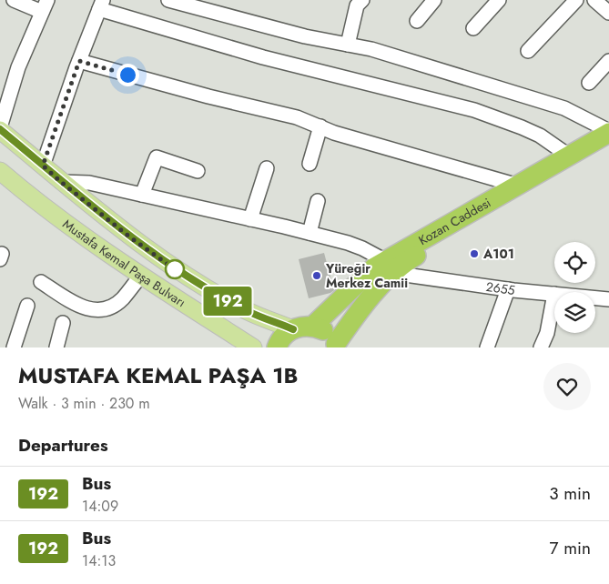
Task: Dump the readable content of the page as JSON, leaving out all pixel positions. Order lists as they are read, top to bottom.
{
  "streets": {
    "highway": ["Kozan Caddesi"],
    "main road": ["Mustafa Kemal Paşa Bulvarı"],
    "street": ["2655"]
  },
  "crossings": [
    ["Kozan Caddesi", "2655"]
  ],
  "places": ["A101", "Yüreğir Merkez Camii"],
  "lines": ["bus line 192"],
  "page": {
    "on_map": "192",
    "heading": [
      ["MUSTAFA KEMAL PAŞA 1B", "Walk · 3 min · 230 m"],
      "Departures"
    ],
    "list": [
      {
        "mark": "192",
        "name": "Bus",
        "note": "14:09",
        "value": "3 min"
      },
      {
        "mark": "192",
        "name": "Bus",
        "note": "14:13",
        "value": "7 min"
      }
    ]
  }
}
